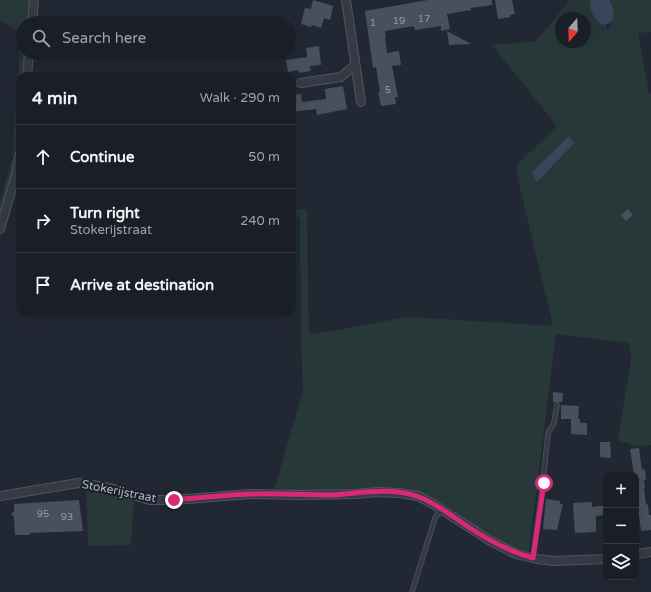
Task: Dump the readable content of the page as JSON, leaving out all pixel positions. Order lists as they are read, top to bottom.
{
  "streets": {
    "street": ["Stokerijstraat"]
  },
  "house_numbers": [
    "17",
    "19",
    "1",
    "5",
    "95",
    "93"
  ],
  "north": "bottom",
  "page": {
    "search": "Search here",
    "heading": ["4 min", "Walk · 290 m"],
    "list": [
      ["Continue", "50 m"],
      ["Turn right", "Stokerijstraat", "240 m"],
      "Arrive at destination"
    ],
    "map_buttons": ["+", "−"]
  }
}
